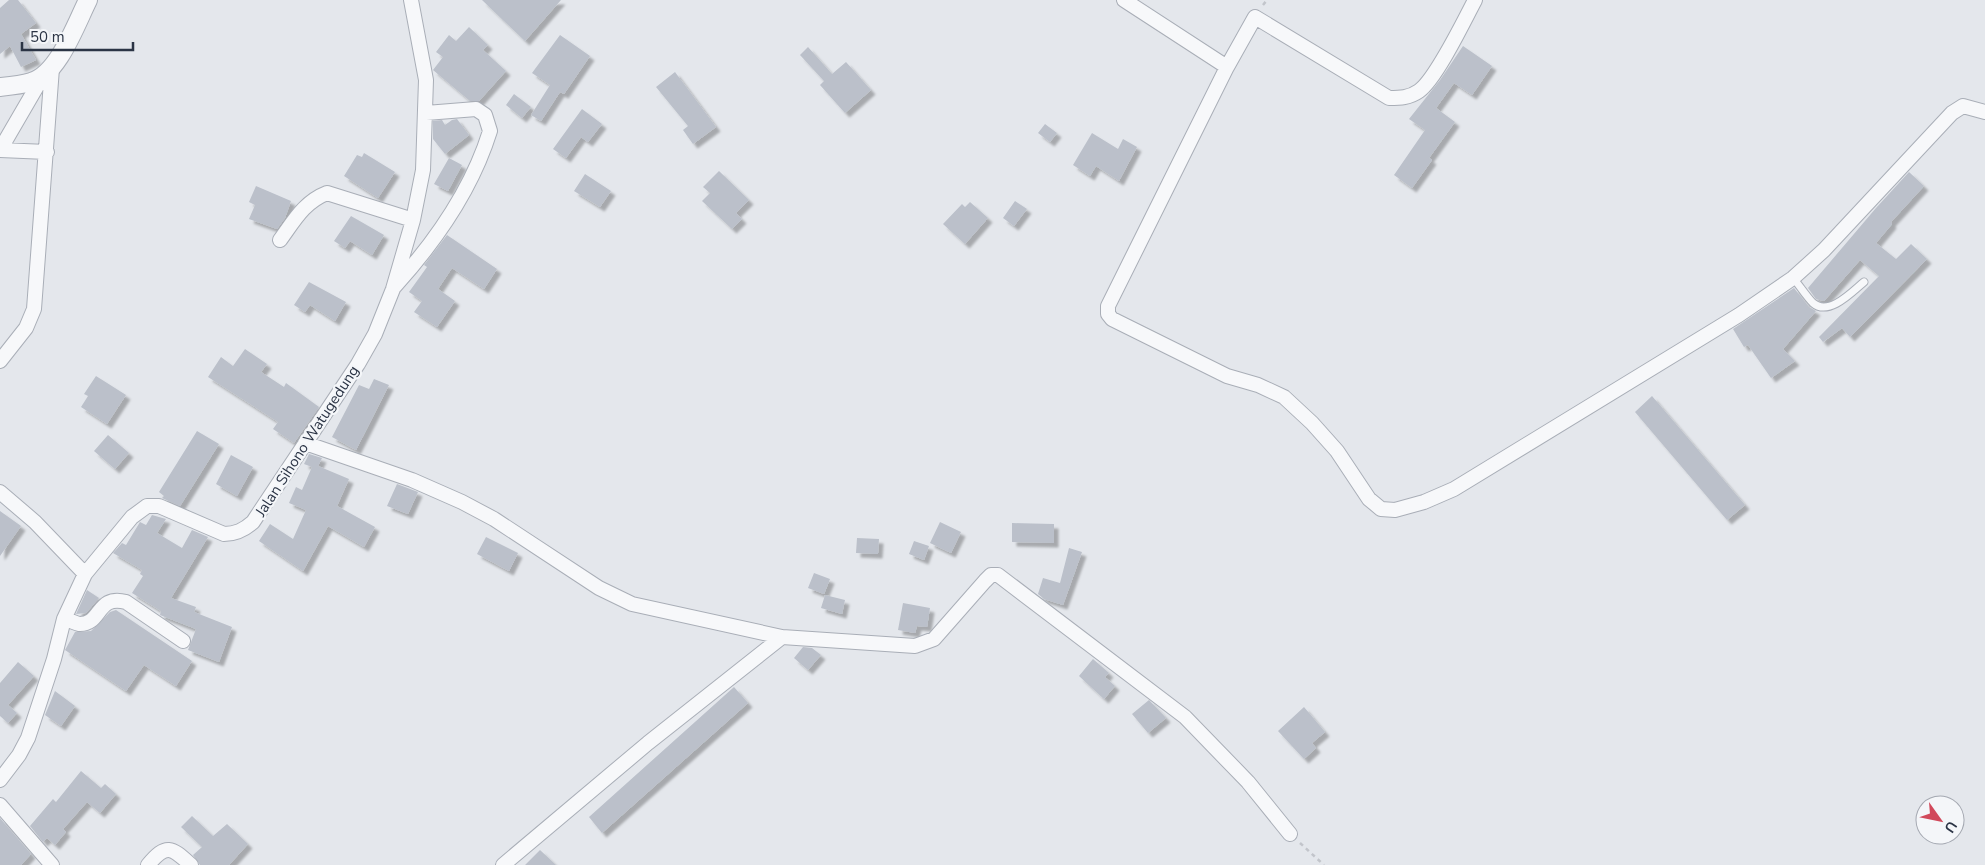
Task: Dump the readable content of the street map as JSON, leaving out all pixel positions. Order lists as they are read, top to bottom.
{
  "streets": {
    "street": ["Jalan Sihono Watugedung"]
  },
  "scale_bar": "50 m",
  "north": "bottom right"
}
